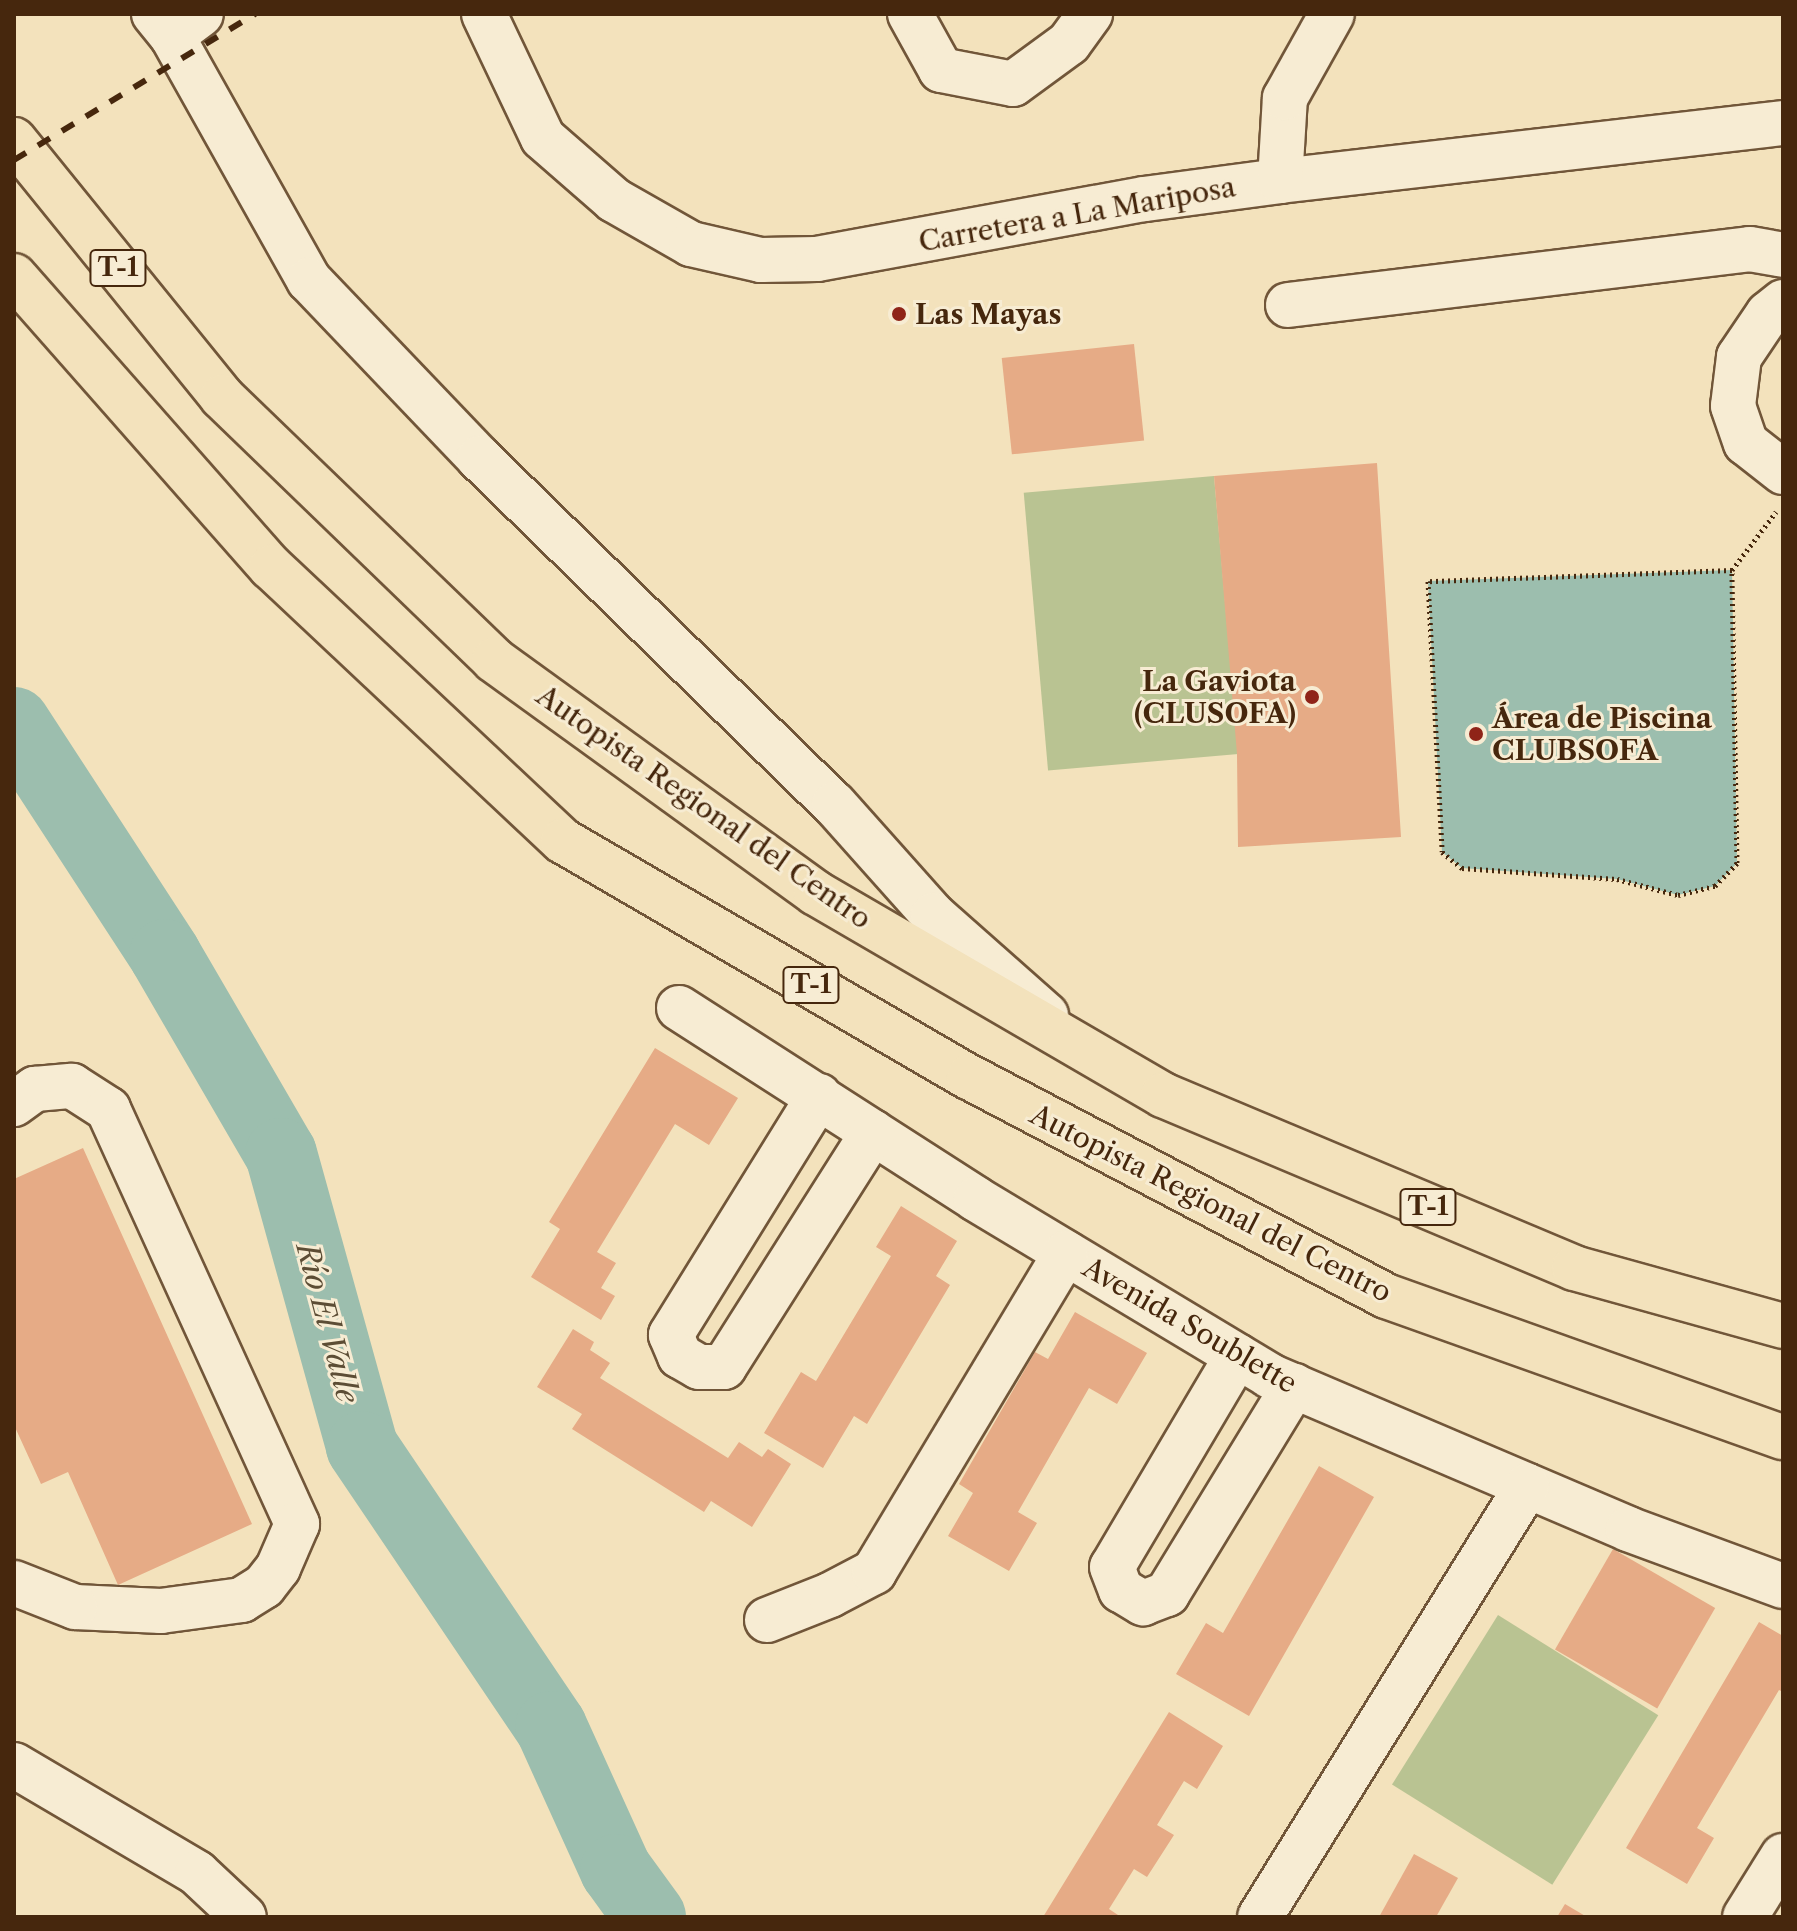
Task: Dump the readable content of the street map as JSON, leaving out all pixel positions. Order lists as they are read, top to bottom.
{
  "streets": {
    "highway": ["T-1", "Autopista Regional del Centro"],
    "street": ["Carretera a La Mariposa", "Avenida Soublette"]
  },
  "water": ["Río El Valle"],
  "places": ["Las Mayas", "La Gaviota (CLUSOFA)", "Área de Piscina CLUBSOFA"]
}
